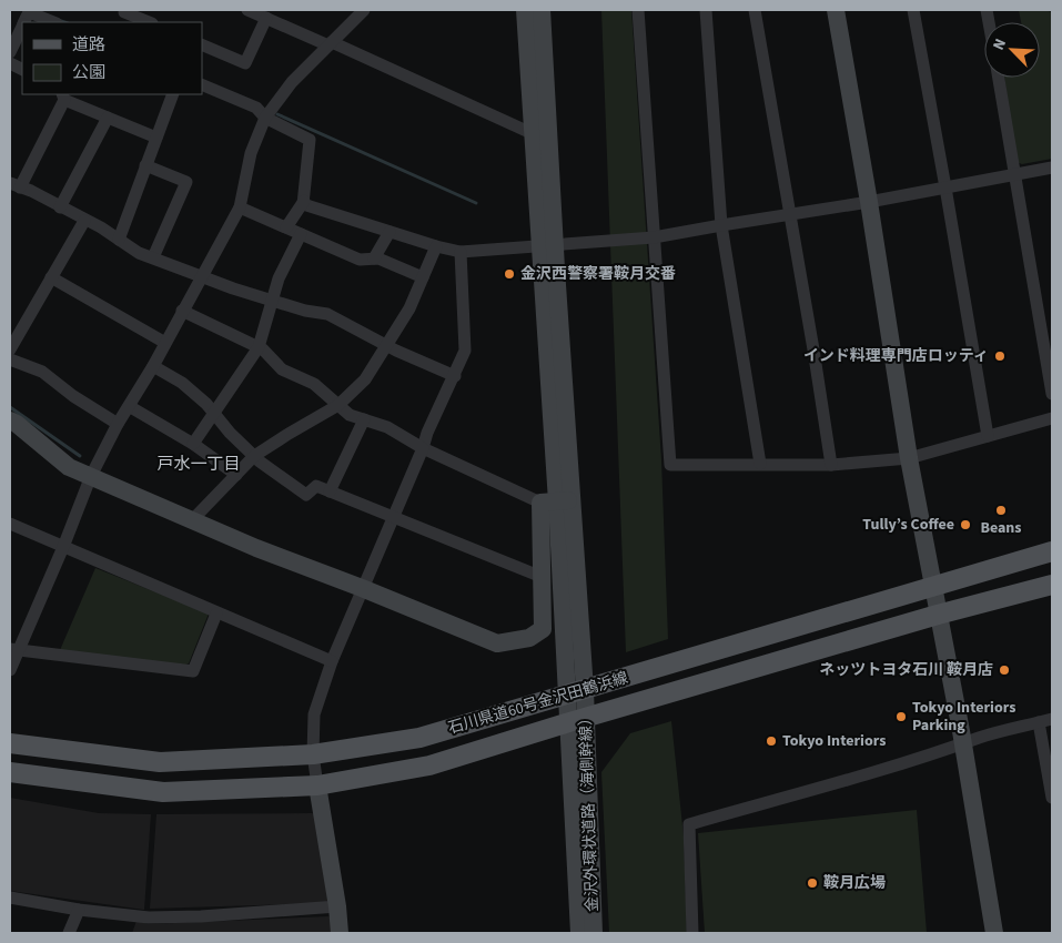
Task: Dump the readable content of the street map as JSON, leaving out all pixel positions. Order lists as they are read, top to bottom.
{
  "streets": {
    "main road": ["石川県道60号金沢田鶴浜線"],
    "street": ["金沢外環状道路（海側幹線）"]
  },
  "crossings": [
    ["石川県道60号金沢田鶴浜線", "金沢外環状道路（海側幹線）"]
  ],
  "districts": ["戸水一丁目"],
  "places": [
    "金沢西警察署鞍月交番",
    "インド料理専門店ロッティ",
    "Beans",
    "Tully’s Coffee",
    "ネッツトヨタ石川 鞍月店",
    "Tokyo Interiors Parking",
    "Tokyo Interiors",
    "鞍月広場"
  ],
  "legend": ["道路", "公園"],
  "north": "top left"
}
